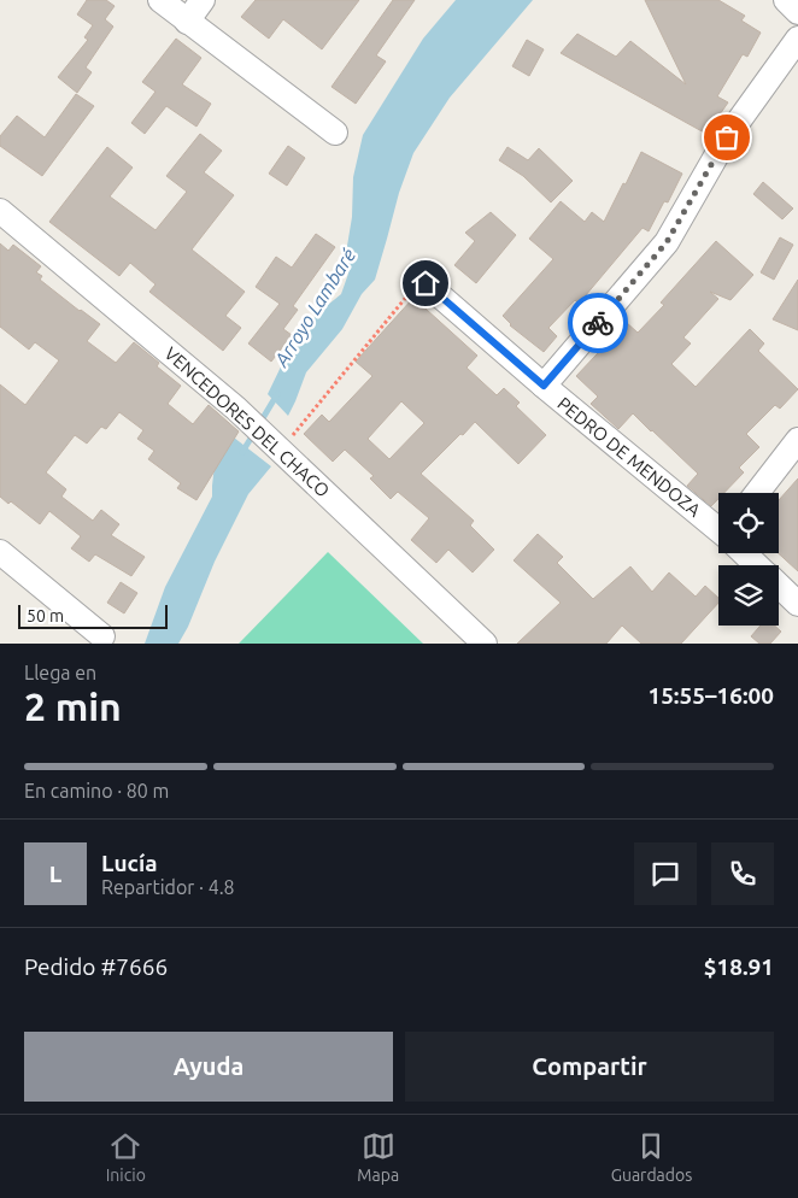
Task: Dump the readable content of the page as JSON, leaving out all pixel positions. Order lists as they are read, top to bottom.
{
  "streets": {
    "street": ["VENCEDORES DEL CHACO", "PEDRO DE MENDOZA"]
  },
  "water": ["Arroyo Lambaré"],
  "scale_bar": "50 m",
  "page": {
    "scale": "50 m",
    "heading": ["2 min", "Llega en", "15:55–16:00"],
    "panel": [
      "Lucía",
      "Repartidor · 4.8",
      "Pedido #7666",
      "$18.91"
    ],
    "bar": "En camino · 80 m",
    "round": "L",
    "buttons": ["Ayuda", "Compartir"],
    "tabs": ["Inicio", "Mapa", "Guardados"]
  }
}
